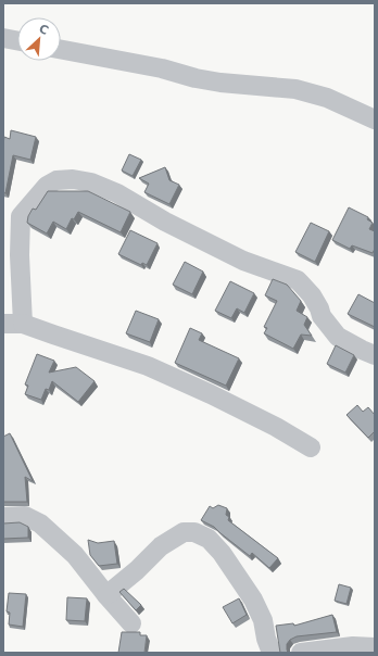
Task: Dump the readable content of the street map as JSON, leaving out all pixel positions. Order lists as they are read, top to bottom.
{
  "north": "top right"
}
